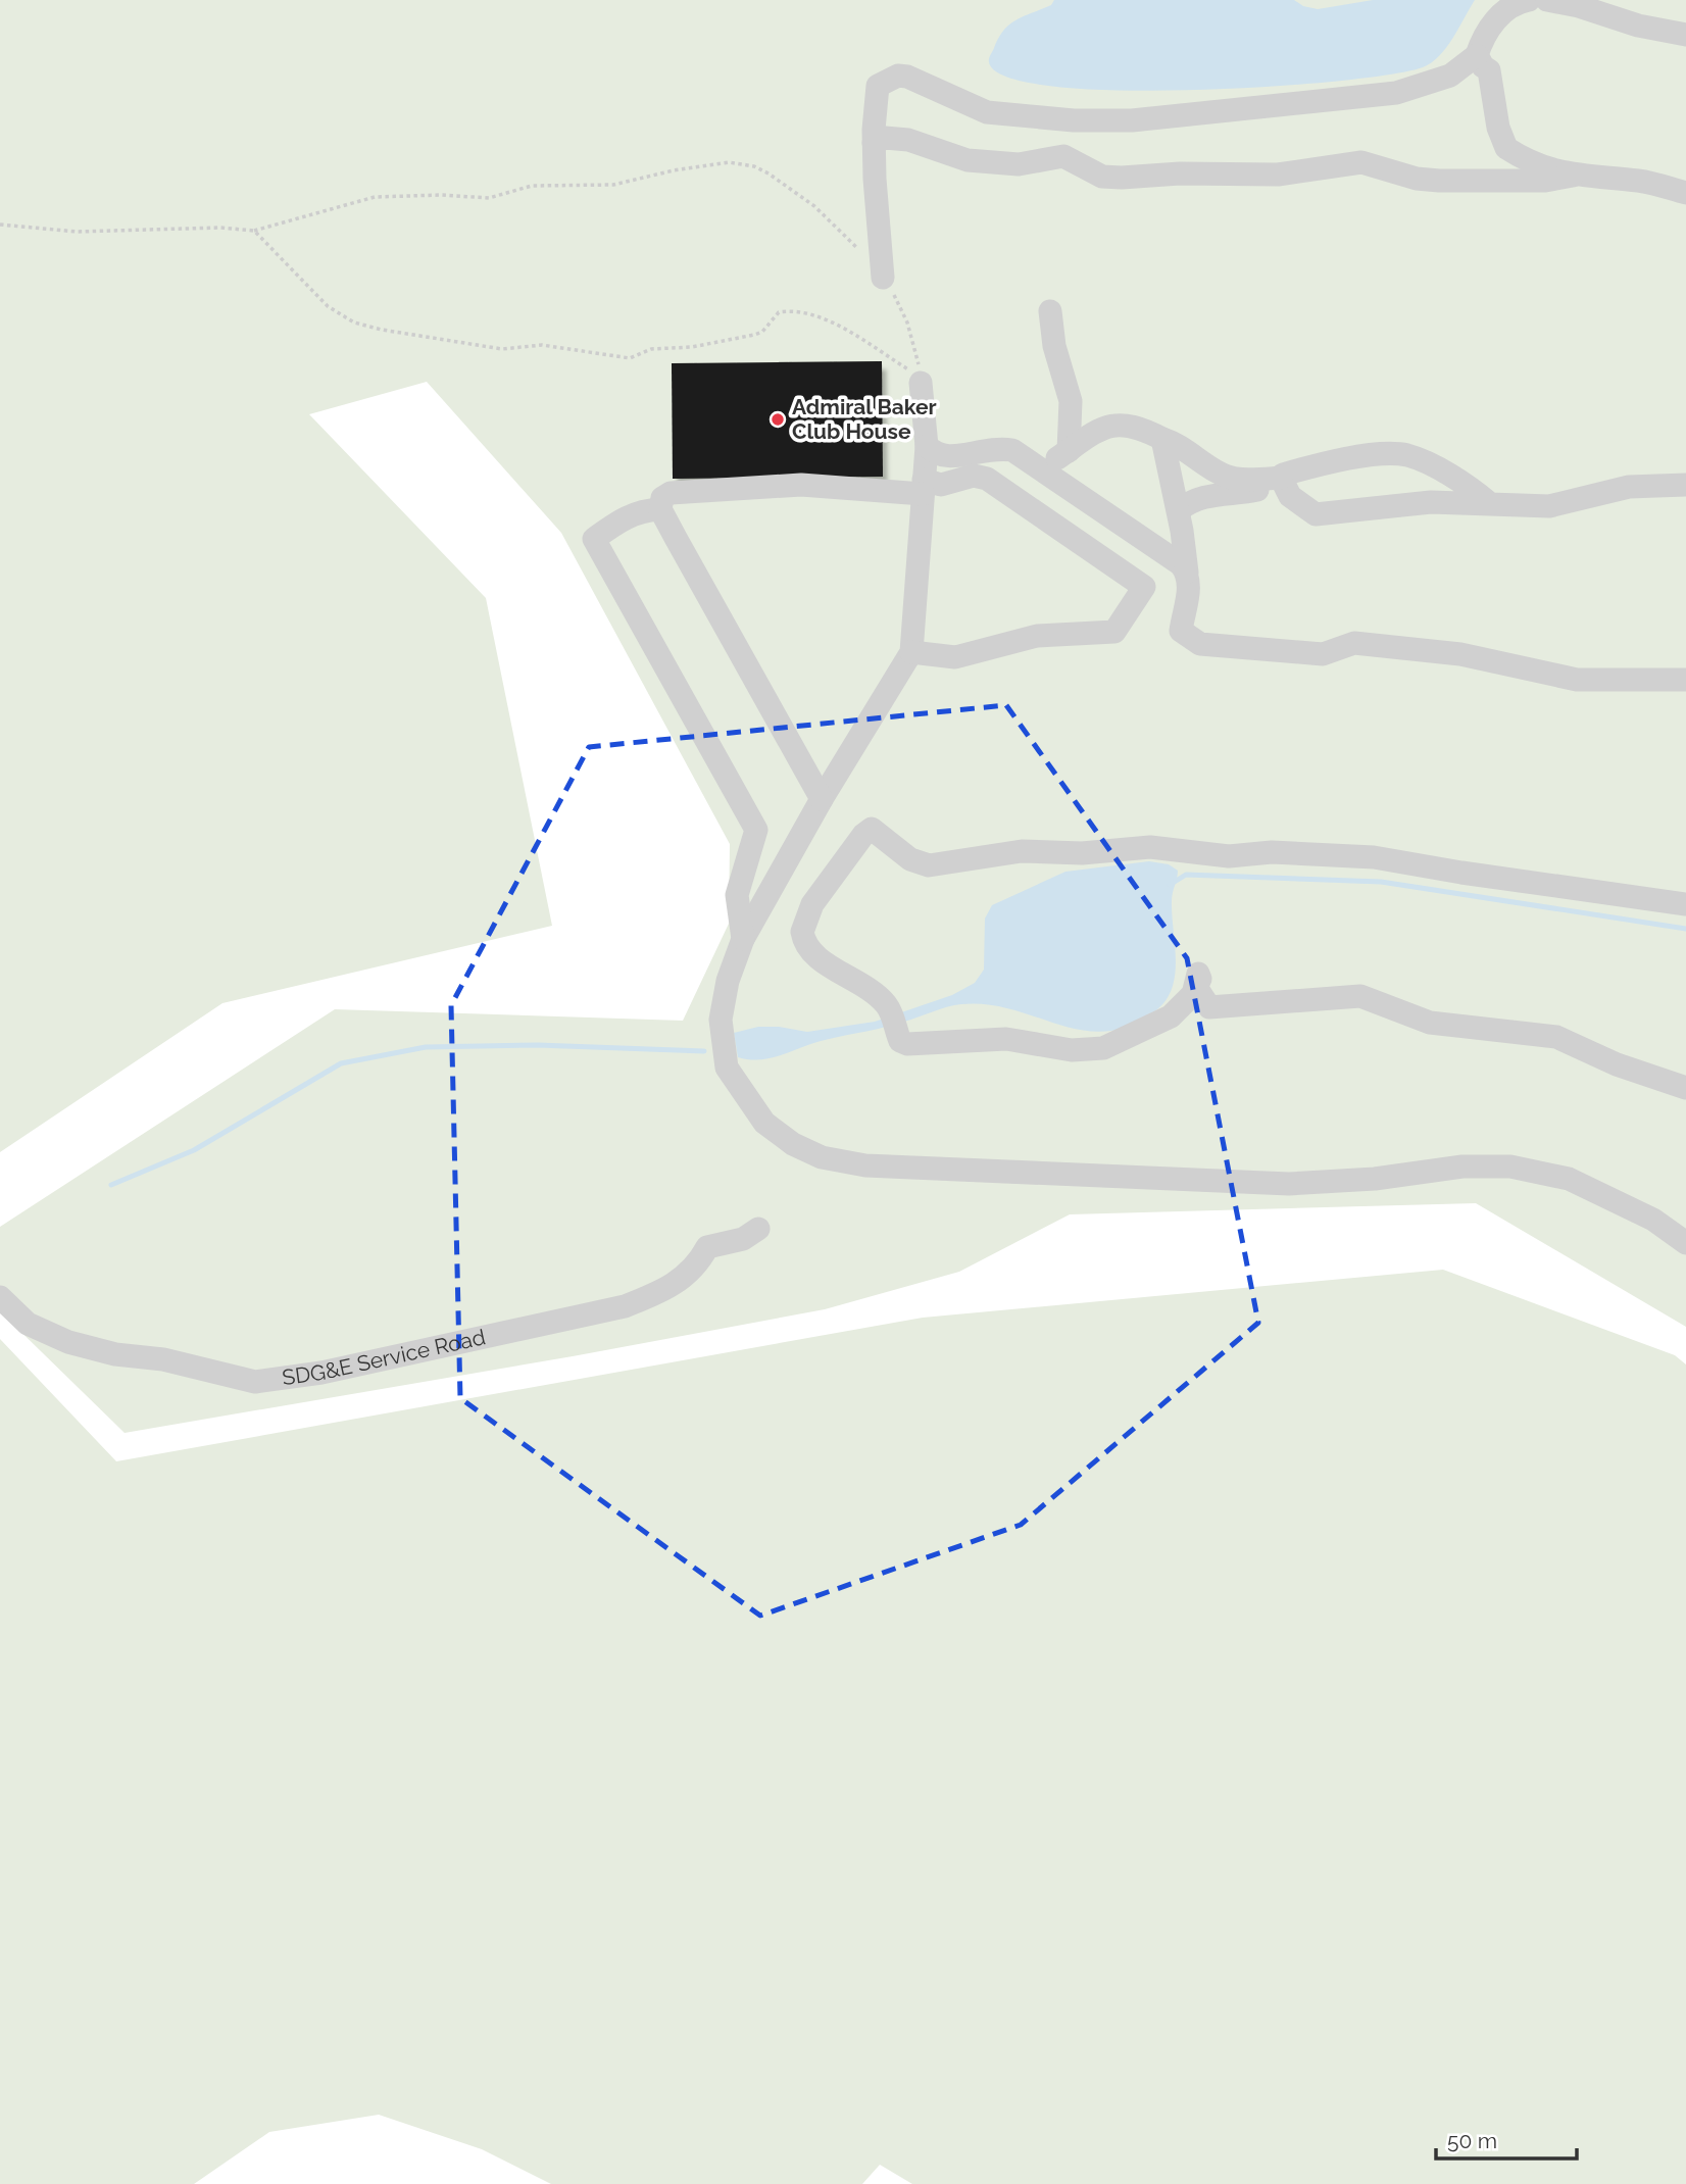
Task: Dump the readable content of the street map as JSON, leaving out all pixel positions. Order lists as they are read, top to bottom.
{
  "streets": {
    "lane": ["SDG&E Service Road"]
  },
  "places": ["Admiral Baker Club House"],
  "scale_bar": "50 m"
}
